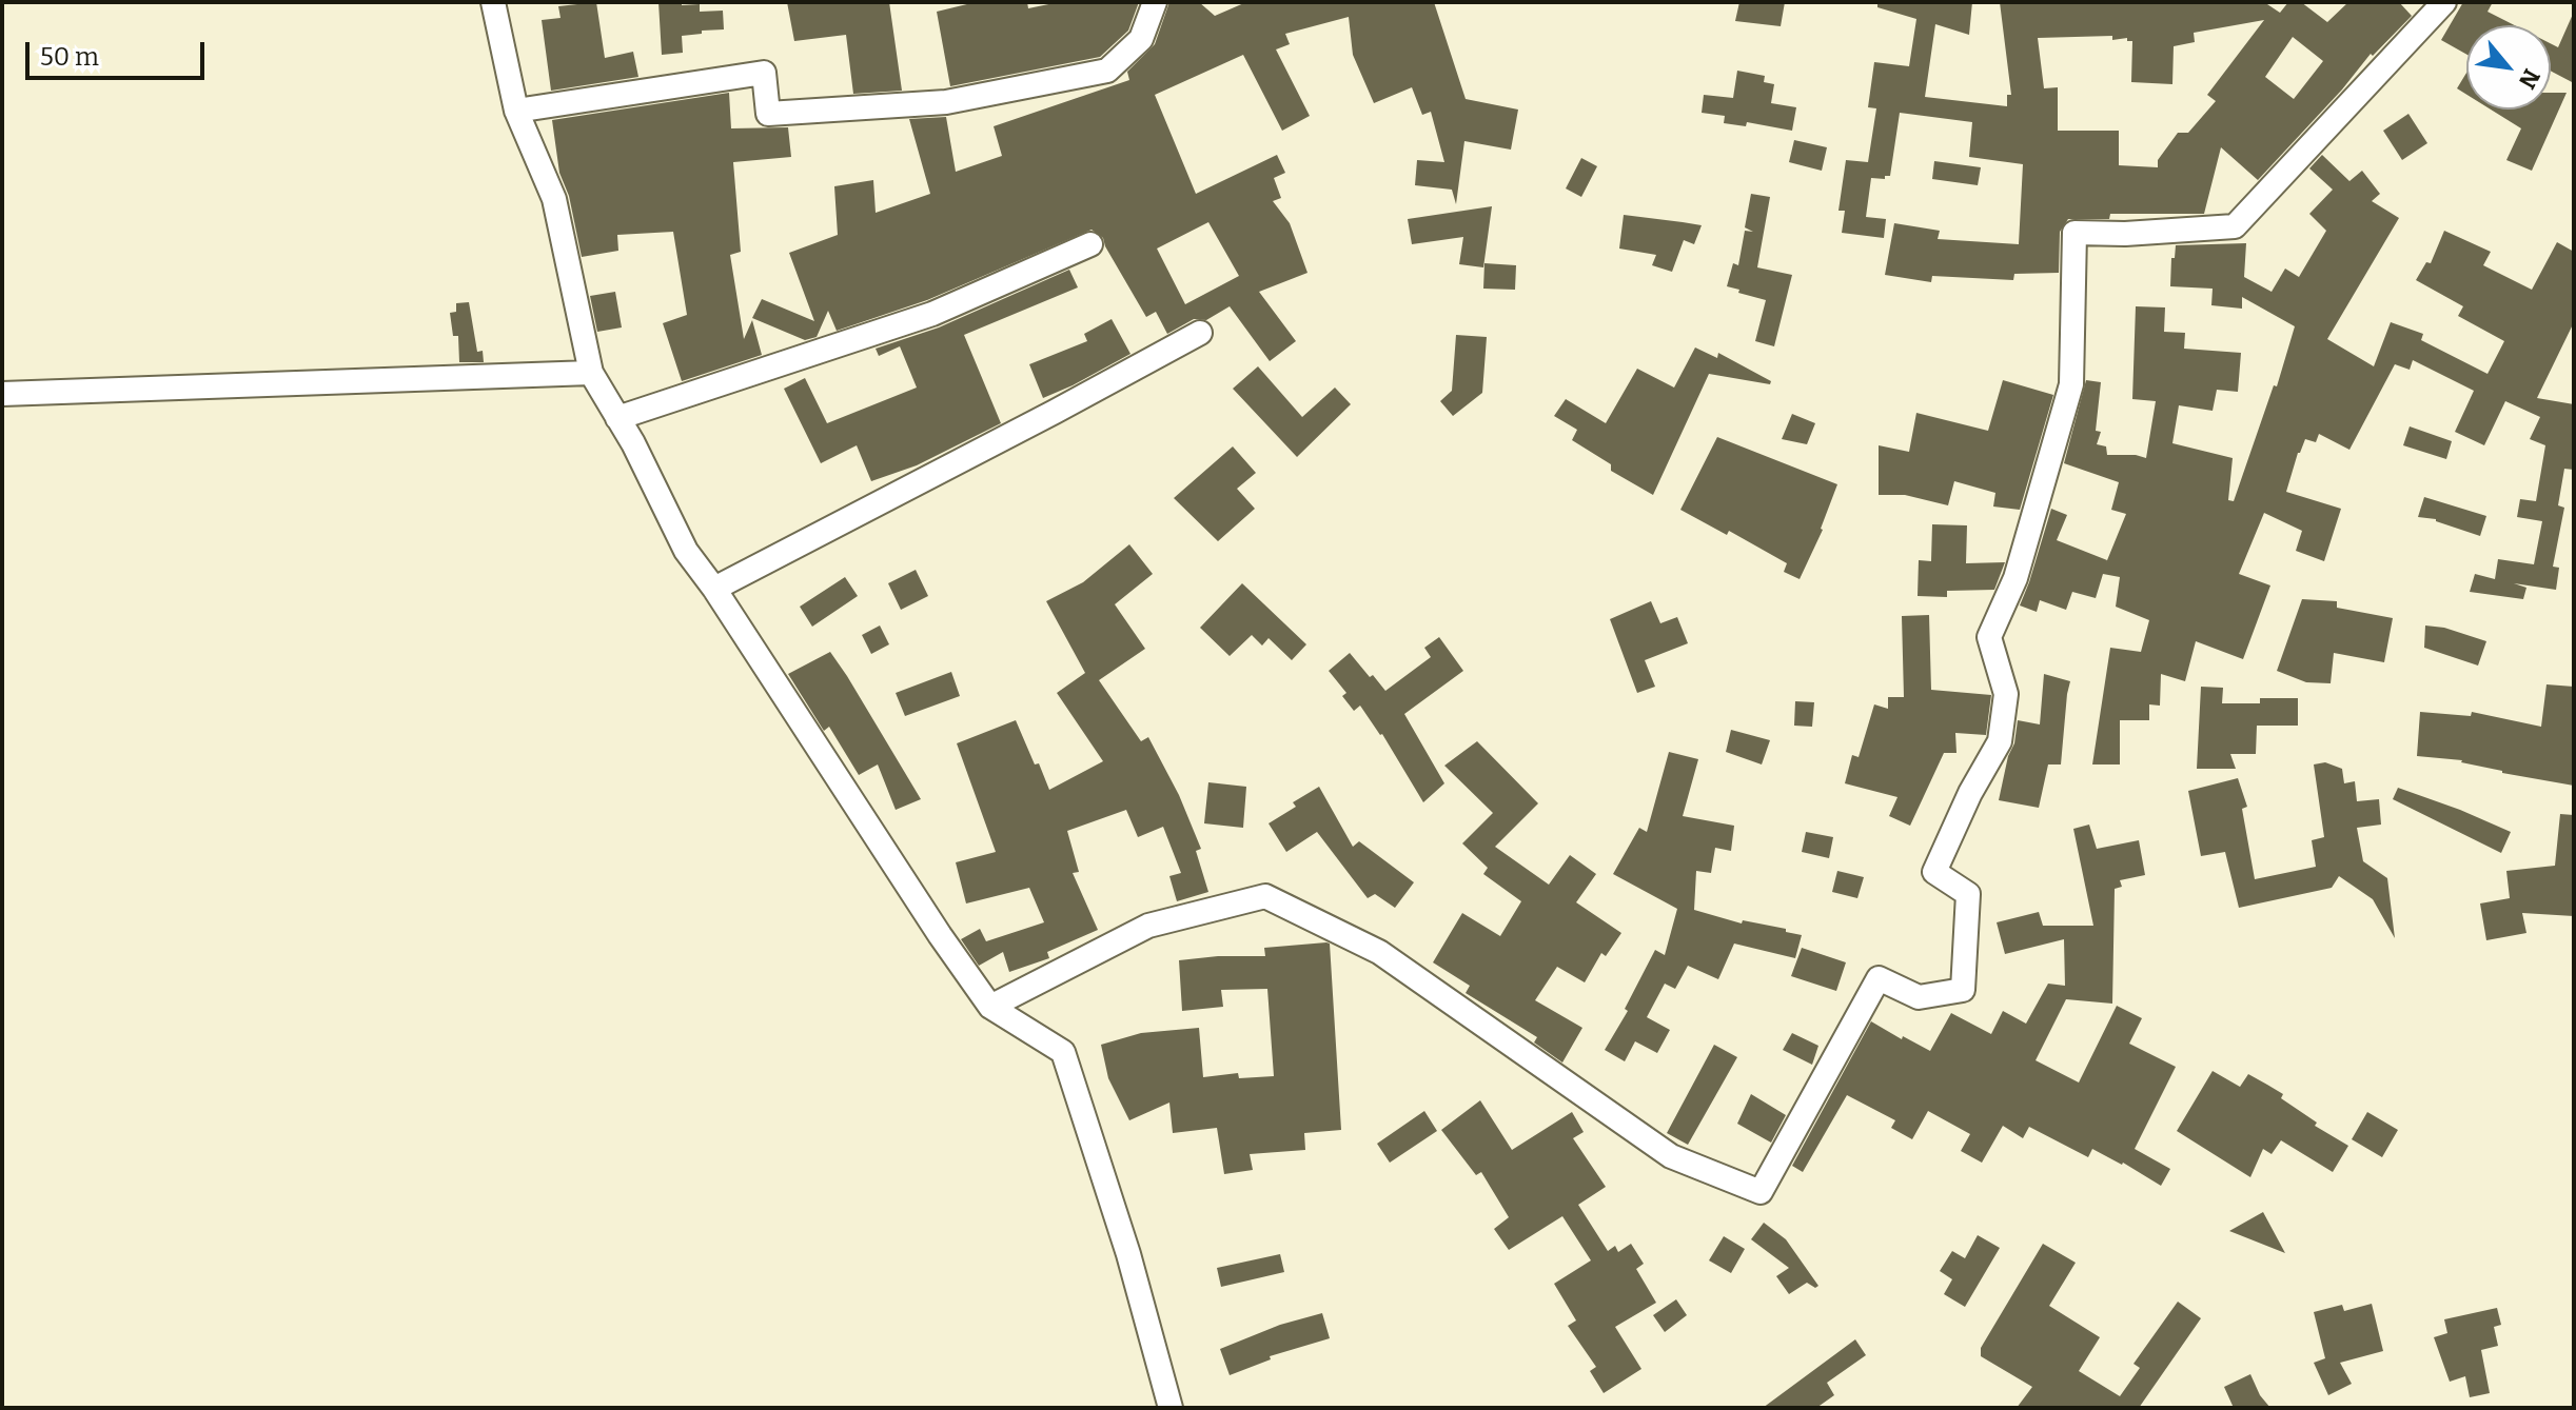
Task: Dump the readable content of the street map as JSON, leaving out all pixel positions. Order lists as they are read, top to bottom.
{
  "scale_bar": "50 m",
  "north": "bottom right"
}
